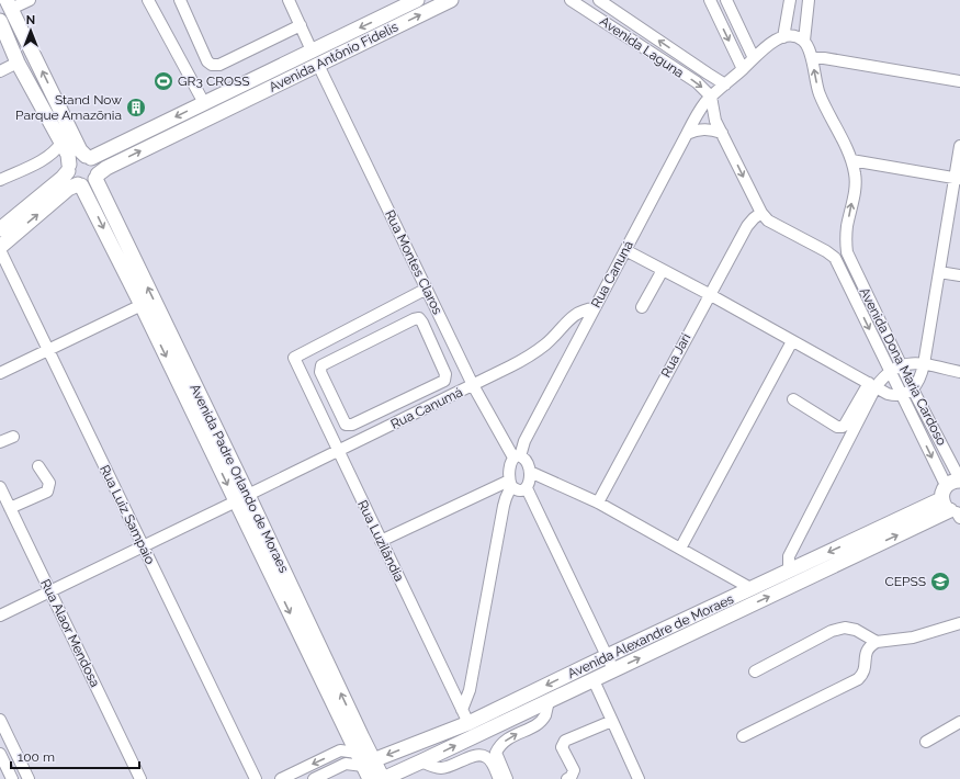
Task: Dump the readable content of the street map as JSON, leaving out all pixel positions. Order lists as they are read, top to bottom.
{
  "streets": {
    "main road": ["Avenida Antônio Fidelis", "Avenida Padre Orlando de Moraes", "Avenida Alexandre de Moraes"],
    "street": [
      "Avenida Laguna",
      "Rua Montes Claros",
      "Rua Canuná",
      "Rua Jari",
      "Avenida Dona Maria Cardoso",
      "Rua Canumá",
      "Rua Luiz Sampaio",
      "Rua Luzilândia",
      "Rua Alaor Mendosa"
    ]
  },
  "crossings": [
    ["Avenida Laguna", "Rua Canuná"],
    ["Avenida Antônio Fidelis", "Rua Montes Claros"],
    ["Avenida Antônio Fidelis", "Avenida Padre Orlando de Moraes"],
    ["Rua Montes Claros", "Rua Canuná"],
    ["Rua Montes Claros", "Rua Canumá"],
    ["Rua Canuná", "Rua Canumá"],
    ["Rua Canuná", "Rua Luzilândia"],
    ["Rua Canuná", "Avenida Alexandre de Moraes"],
    ["Rua Jari", "Avenida Dona Maria Cardoso"],
    ["Rua Canumá", "Avenida Padre Orlando de Moraes"],
    ["Rua Canumá", "Rua Luiz Sampaio"],
    ["Rua Canumá", "Rua Luzilândia"],
    ["Rua Canumá", "Rua Alaor Mendosa"],
    ["Avenida Padre Orlando de Moraes", "Avenida Alexandre de Moraes"],
    ["Rua Luzilândia", "Avenida Alexandre de Moraes"]
  ],
  "places": {
    "sports": ["GR3 CROSS"],
    "building": ["Stand Now Parque Amazõnia"],
    "school or university": ["CEPSS"]
  },
  "scale_bar": "100 m",
  "north": "top"
}
